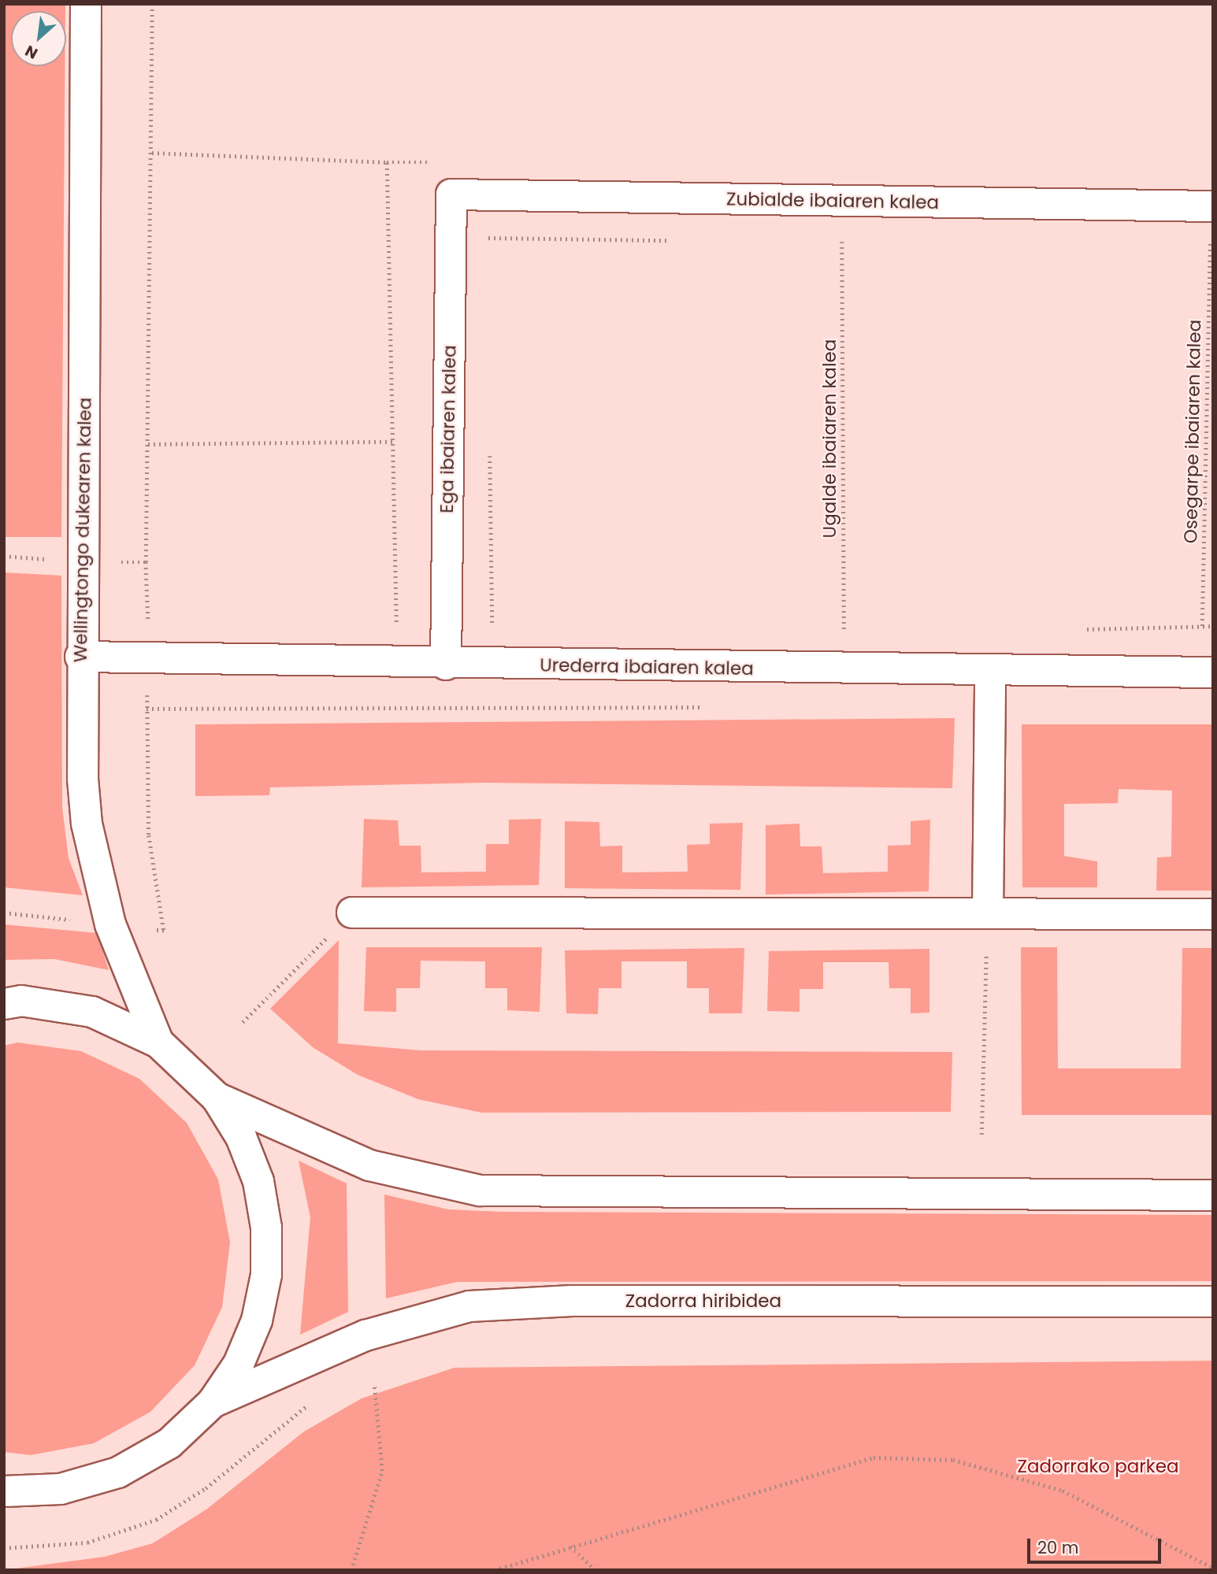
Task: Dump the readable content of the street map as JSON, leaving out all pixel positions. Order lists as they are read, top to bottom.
{
  "streets": {
    "street": [
      "Zubialde ibaiaren kalea",
      "Ega ibaiaren kalea",
      "Wellingtongo dukearen kalea",
      "Urederra ibaiaren kalea",
      "Zadorra hiribidea"
    ],
    "path": ["Osegarpe ibaiaren kalea", "Ugalde ibaiaren kalea"]
  },
  "crossings": [
    ["Zubialde ibaiaren kalea", "Ega ibaiaren kalea"],
    ["Ega ibaiaren kalea", "Urederra ibaiaren kalea"],
    ["Wellingtongo dukearen kalea", "Urederra ibaiaren kalea"]
  ],
  "parks": ["Zadorrako parkea"],
  "scale_bar": "20 m",
  "north": "bottom left"
}
